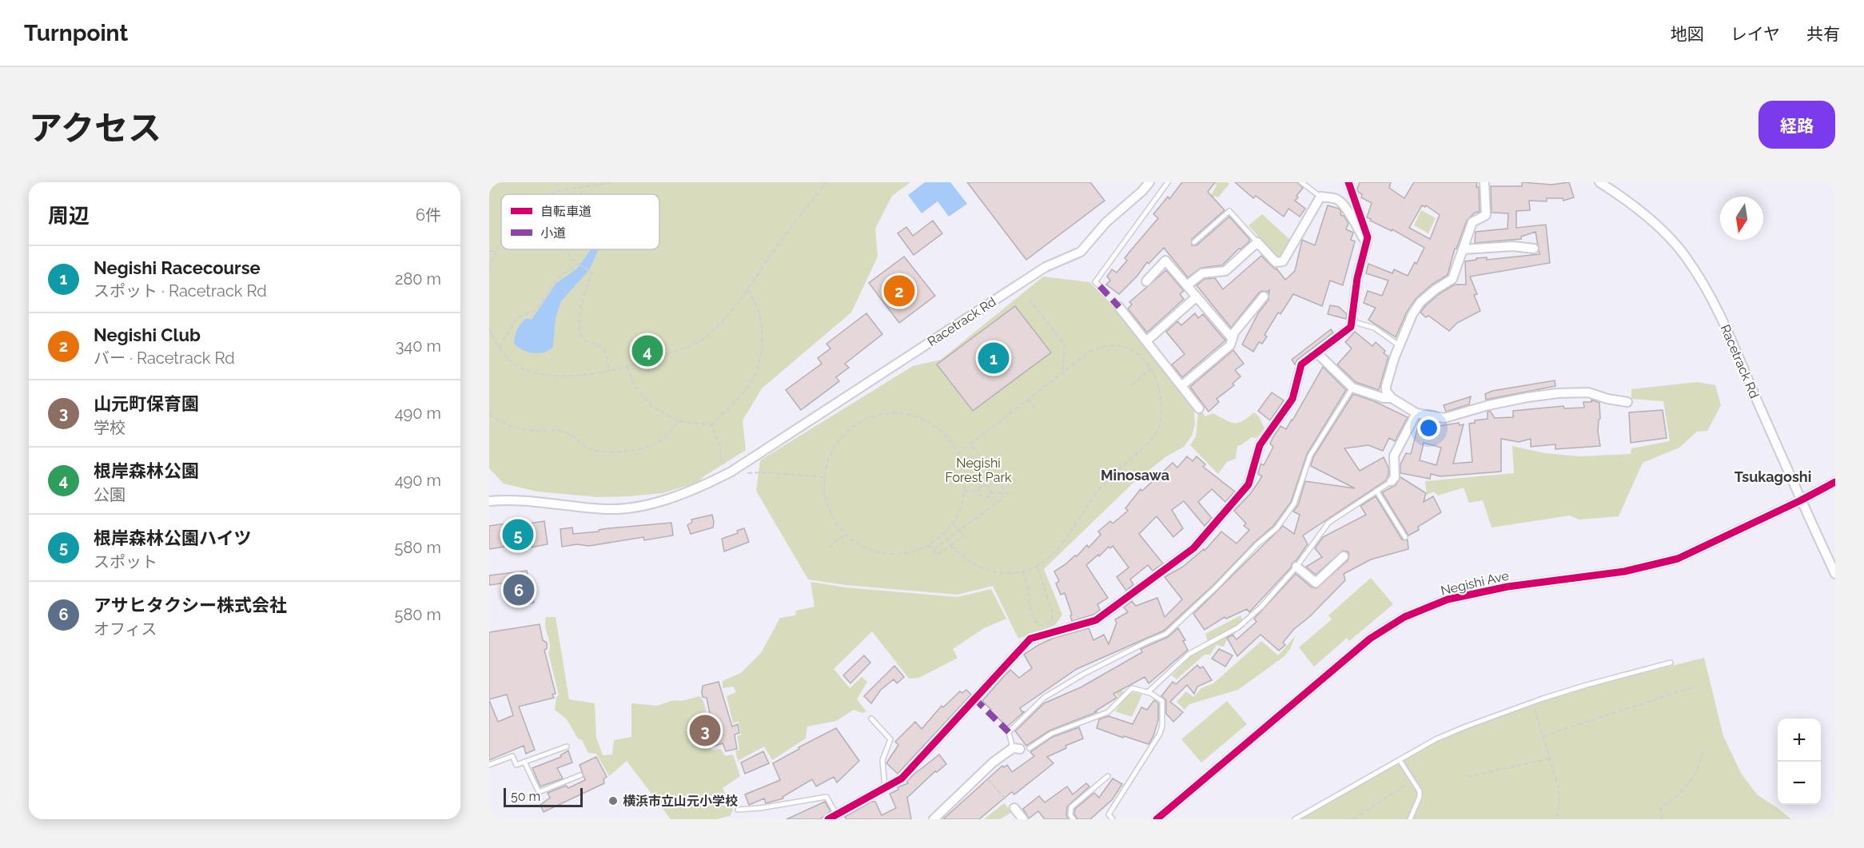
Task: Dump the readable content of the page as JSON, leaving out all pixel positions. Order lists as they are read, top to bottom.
{
  "streets": {
    "street": ["Racetrack Rd", "Negishi Ave"]
  },
  "crossings": [
    ["Racetrack Rd", "Negishi Ave"]
  ],
  "districts": ["Minosawa", "Tsukagoshi"],
  "parks": ["Negishi Forest Park"],
  "places": ["横浜市立山元小学校"],
  "legend": ["自転車道", "小道"],
  "scale_bar": "50 m",
  "north": "bottom",
  "page": {
    "header": "Turnpoint",
    "nav": ["地図", "レイヤ", "共有"],
    "title": "アクセス",
    "buttons": "経路",
    "heading": ["周辺", "6件"],
    "list": [
      {
        "mark": "1",
        "name": "Negishi Racecourse",
        "note": "スポット · Racetrack Rd",
        "value": "280 m"
      },
      {
        "mark": "2",
        "name": "Negishi Club",
        "note": "バー · Racetrack Rd",
        "value": "340 m"
      },
      {
        "mark": "3",
        "name": "山元町保育園",
        "note": "学校",
        "value": "490 m"
      },
      {
        "mark": "4",
        "name": "根岸森林公園",
        "note": "公園",
        "value": "490 m"
      },
      {
        "mark": "5",
        "name": "根岸森林公園ハイツ",
        "note": "スポット",
        "value": "580 m"
      },
      {
        "mark": "6",
        "name": "アサヒタクシー株式会社",
        "note": "オフィス",
        "value": "580 m"
      }
    ],
    "pins": [
      "2",
      "4",
      "1",
      "5",
      "6",
      "3"
    ],
    "map_buttons": ["+", "−"],
    "scale": "50 m"
  }
}
